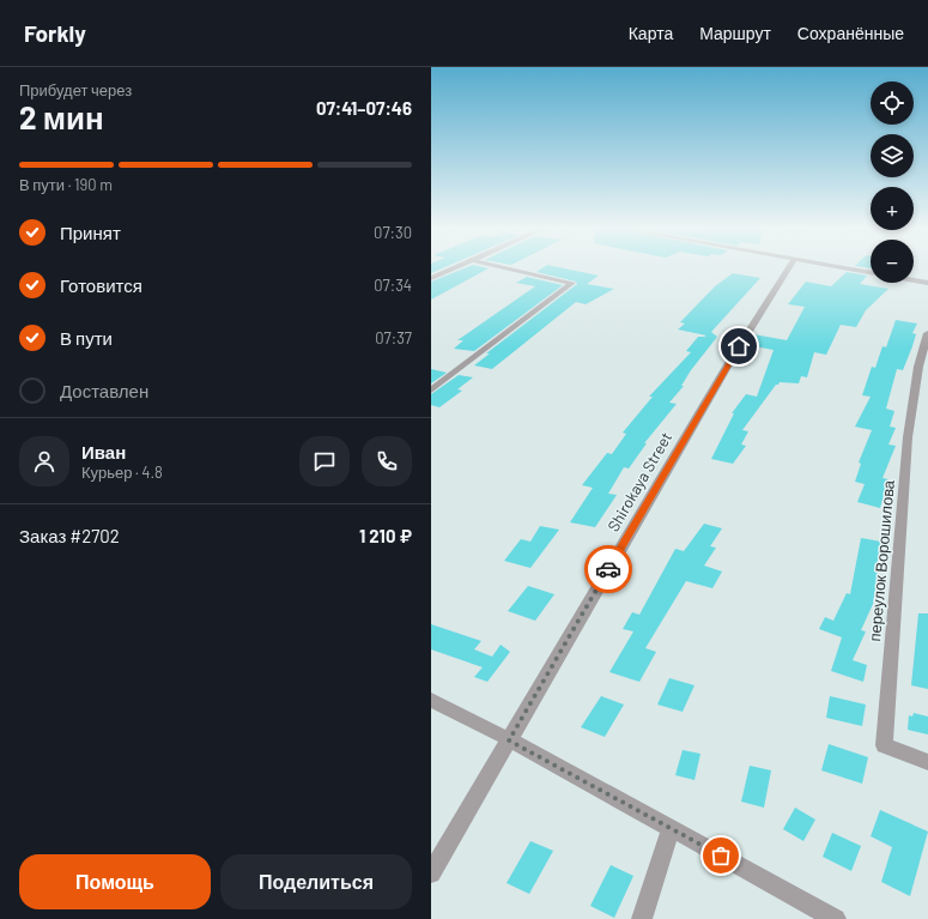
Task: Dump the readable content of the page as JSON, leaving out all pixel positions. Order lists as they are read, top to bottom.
{
  "streets": {
    "street": ["Shirokaya Street", "переулок Ворошилова"]
  },
  "page": {
    "header": "Forkly",
    "nav": ["Карта", "Маршрут", "Сохранённые"],
    "heading": ["2 мин", "Прибудет через", "07:41–07:46"],
    "panel": [
      "Иван",
      "Курьер · 4.8",
      "Заказ #2702",
      "1 210 ₽"
    ],
    "map_buttons": ["+", "−"],
    "bar": "В пути · 190 m",
    "list": [
      ["Принят", "07:30"],
      ["Готовится", "07:34"],
      ["В пути", "07:37"],
      "Доставлен"
    ],
    "buttons": ["Помощь", "Поделиться"]
  }
}
